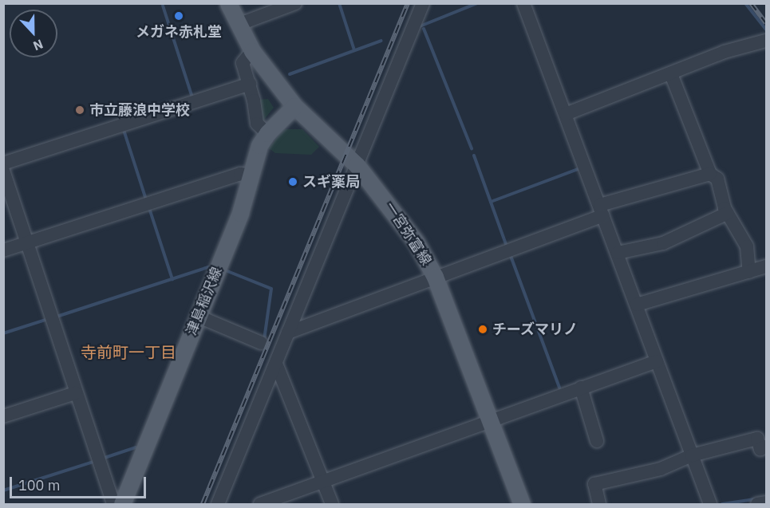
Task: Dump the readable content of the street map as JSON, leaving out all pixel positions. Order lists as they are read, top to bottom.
{
  "streets": {
    "main road": ["一宮弥富線", "津島稲沢線"]
  },
  "crossings": [
    ["一宮弥富線", "津島稲沢線"]
  ],
  "districts": ["寺前町一丁目"],
  "places": [
    "メガネ赤札堂",
    "市立藤浪中学校",
    "スギ薬局",
    "チーズマリノ"
  ],
  "scale_bar": "100 m",
  "north": "bottom"
}
